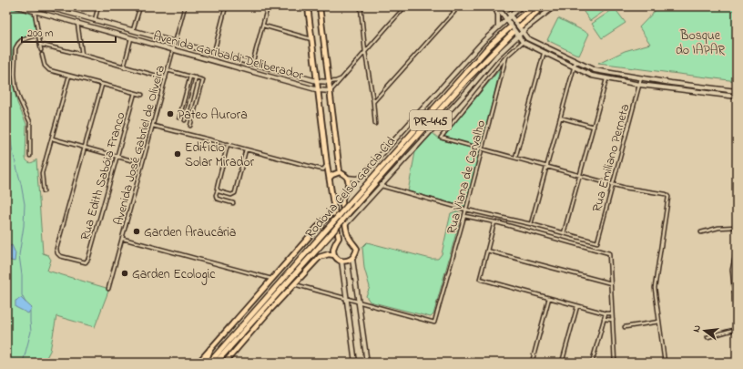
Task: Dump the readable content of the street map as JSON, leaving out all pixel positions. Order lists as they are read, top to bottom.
{
  "streets": {
    "highway": ["PR-445", "Rodovia Celso Garcia Cid"],
    "street": [
      "Avenida Garibaldi Deliberador",
      "Avenida José Gabriel de Oliveira",
      "Rua Emiliano Perneta",
      "Rua Edith Sabóia Franco",
      "Rua Viana de Carvalho"
    ]
  },
  "crossings": [
    ["Avenida Garibaldi Deliberador", "Avenida José Gabriel de Oliveira"]
  ],
  "parks": ["Bosque do IAPAR"],
  "places": [
    "Pateo Aurora",
    "Edifício Solar Mirador",
    "Garden Araucária",
    "Garden Ecologic"
  ],
  "scale_bar": "200 m",
  "north": "left"
}
